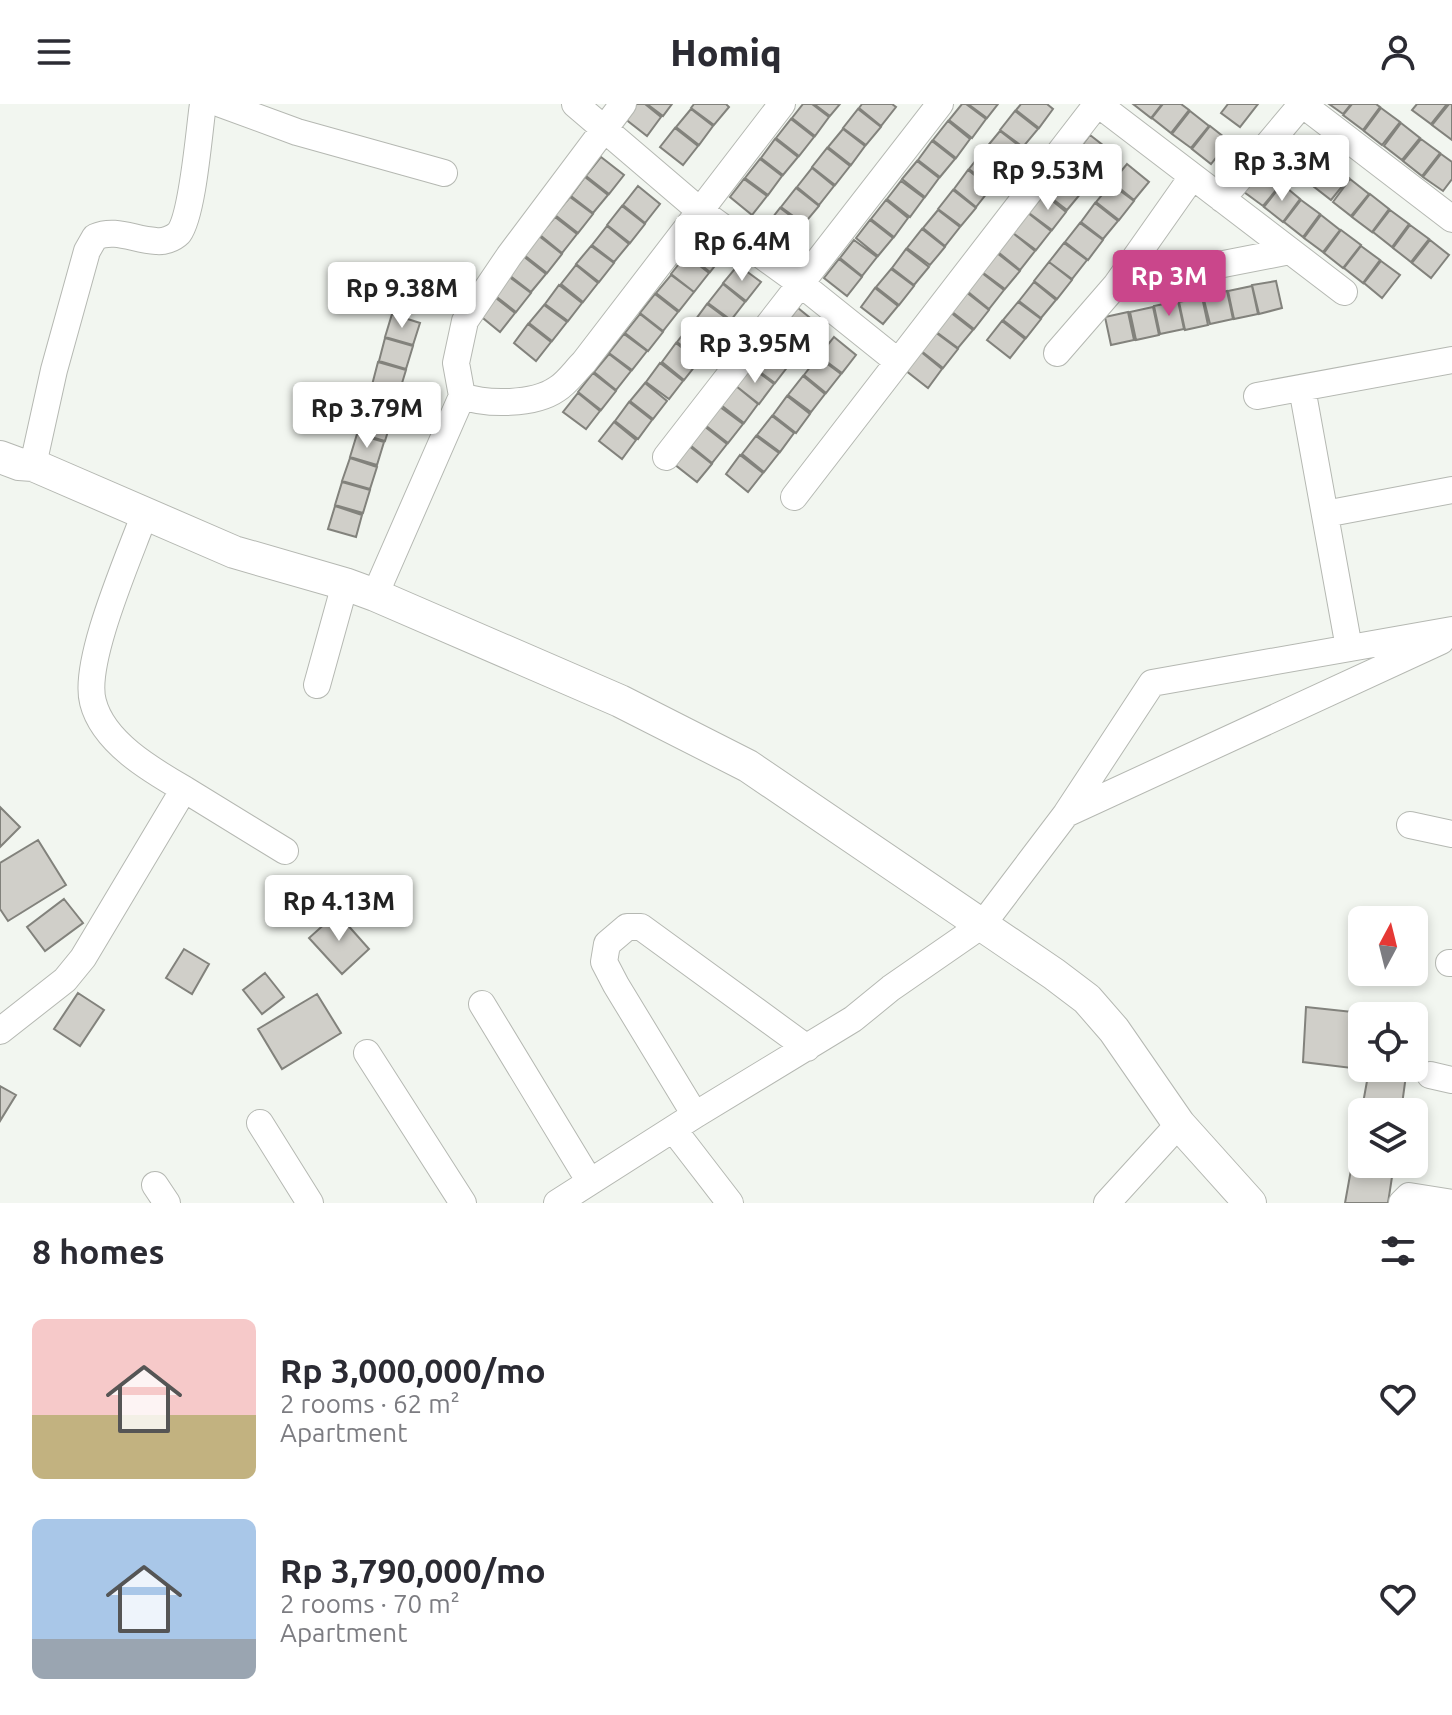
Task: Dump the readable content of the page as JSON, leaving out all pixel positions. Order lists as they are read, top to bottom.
{
  "north": "top",
  "page": {
    "header": "Homiq",
    "price": [
      "Rp 3.3M",
      "Rp 9.53M",
      "Rp 6.4M",
      "Rp 3M",
      "Rp 9.38M",
      "Rp 3.95M",
      "Rp 3.79M",
      "Rp 4.13M"
    ],
    "heading": "8 homes",
    "list": [
      {
        "name": "Rp 3,000,000/mo",
        "note": "2 rooms · 62 m² · Apartment"
      },
      {
        "name": "Rp 3,790,000/mo",
        "note": "2 rooms · 70 m² · Apartment"
      }
    ]
  }
}
